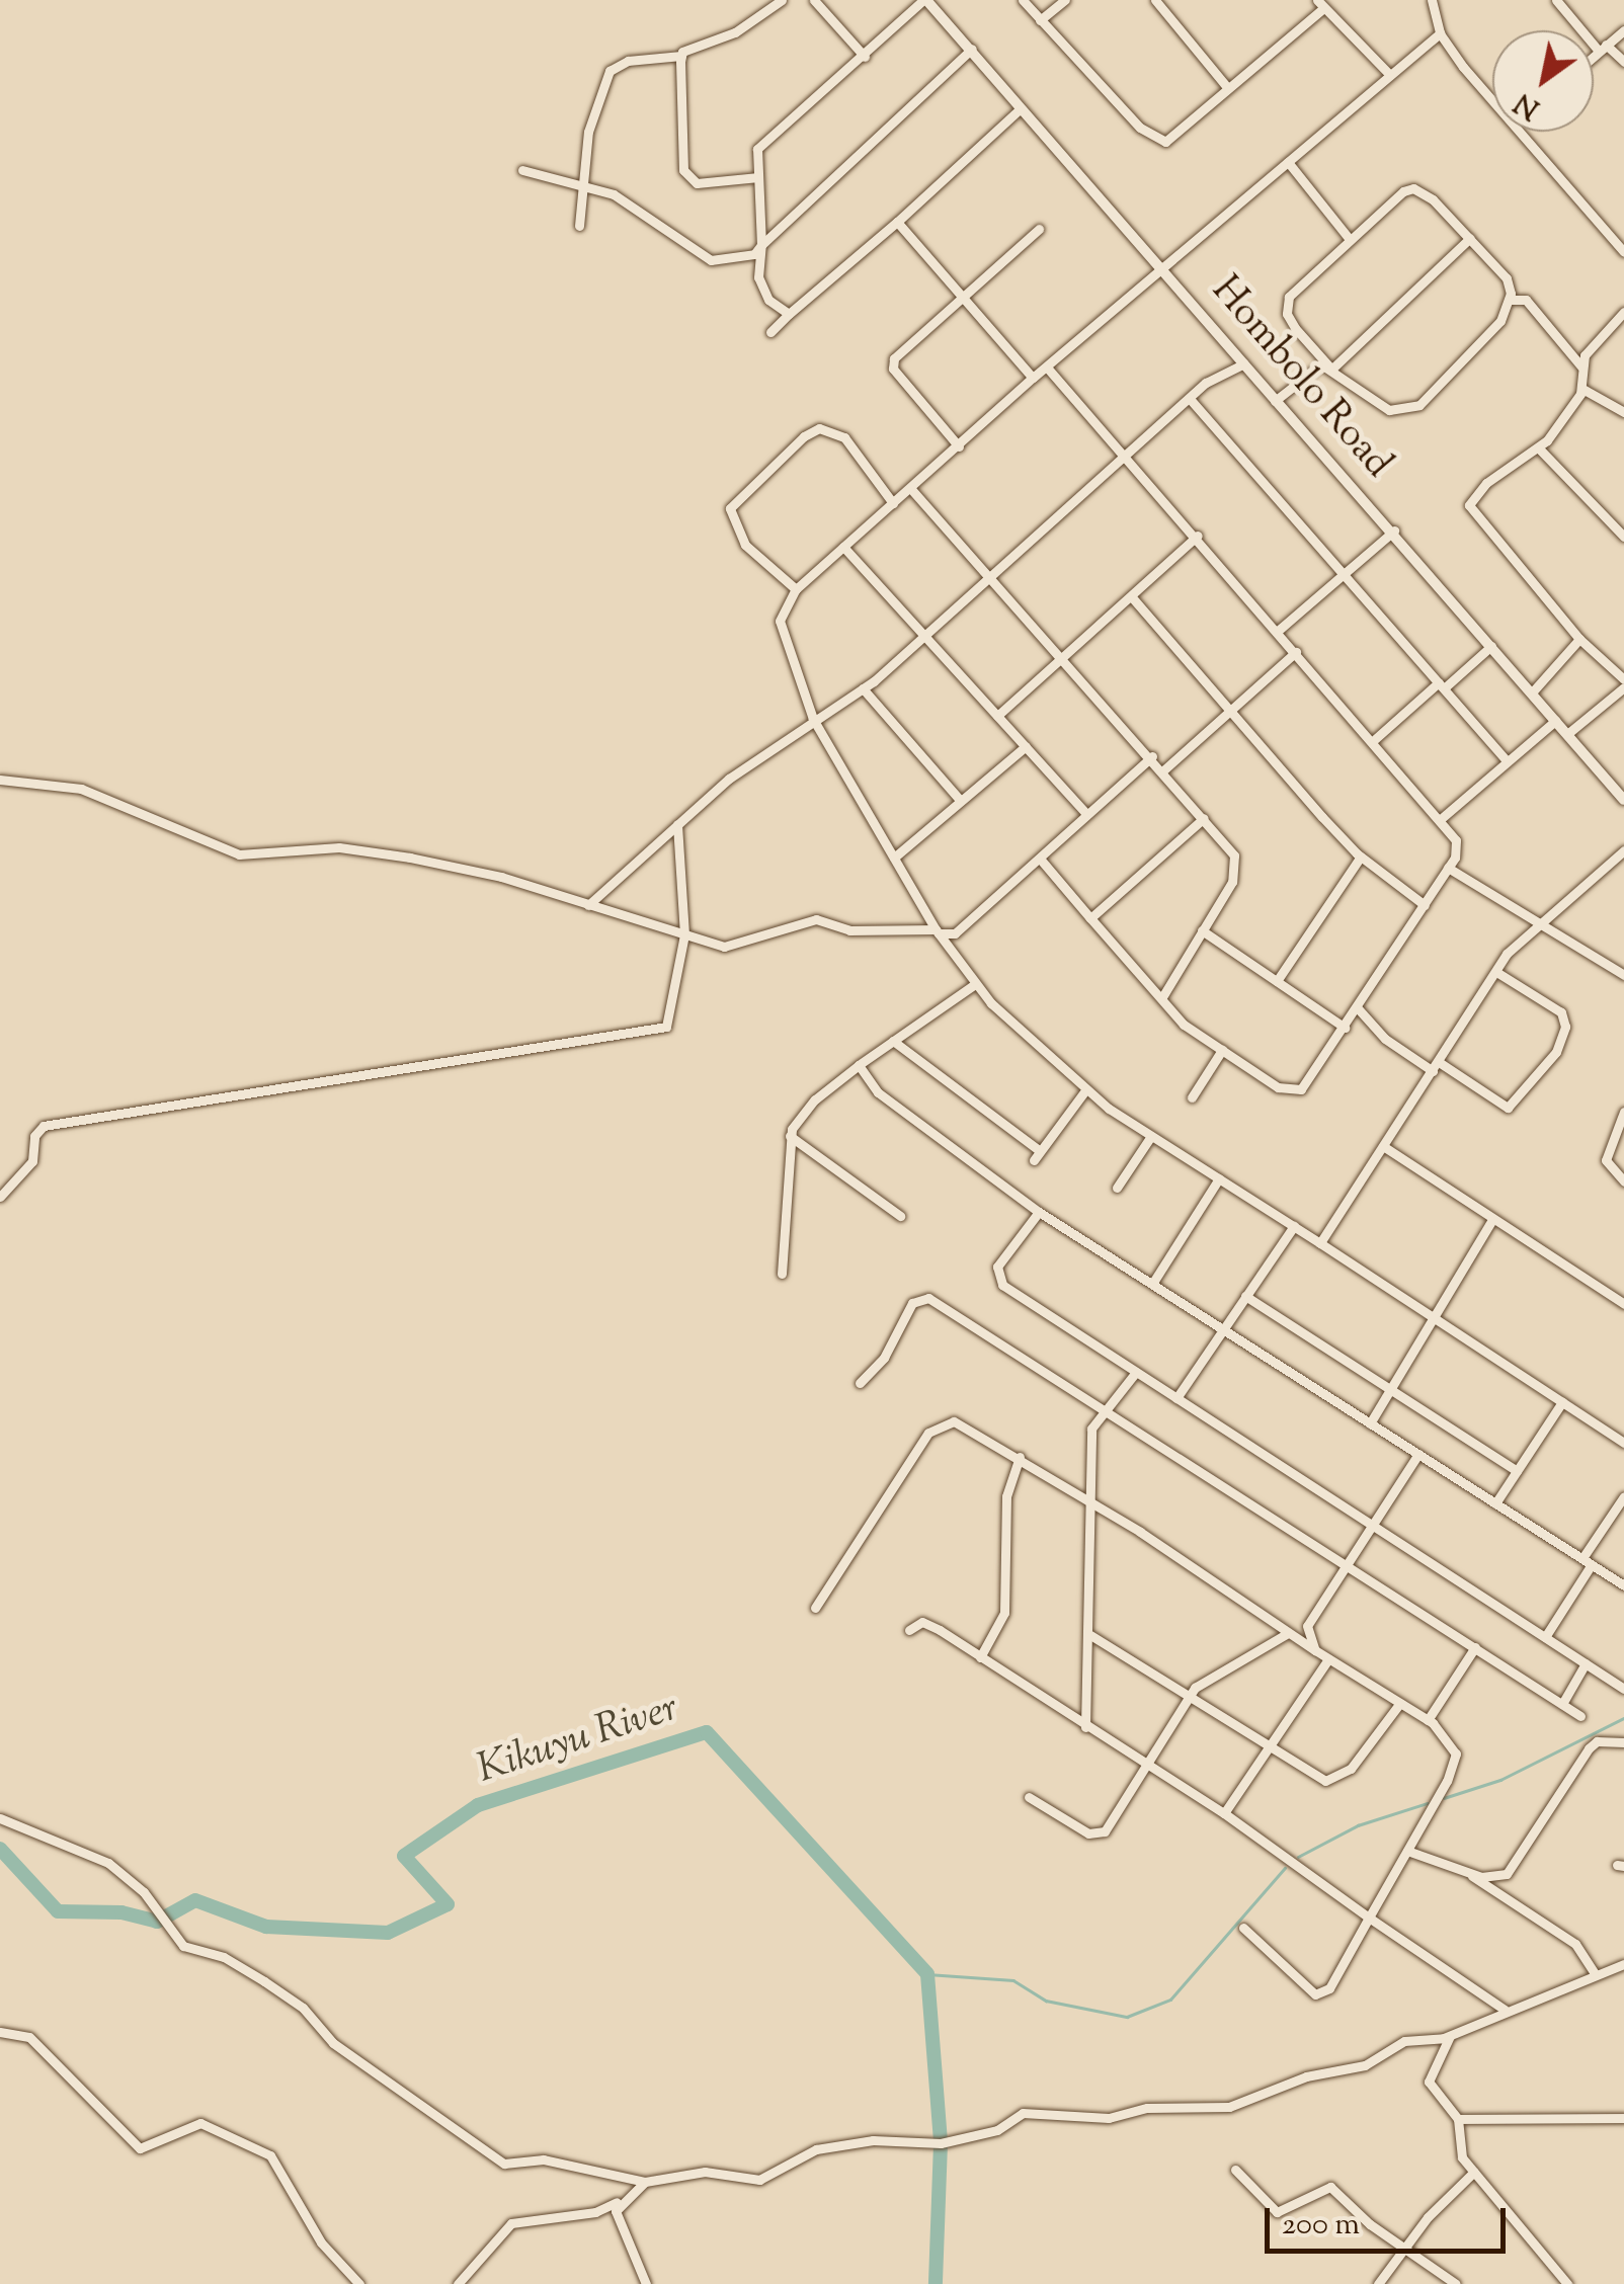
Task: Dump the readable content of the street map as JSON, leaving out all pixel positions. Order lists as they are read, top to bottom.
{
  "streets": {
    "street": ["Hombolo Road"]
  },
  "water": ["Kikuyu River"],
  "scale_bar": "200 m",
  "north": "bottom left"
}
